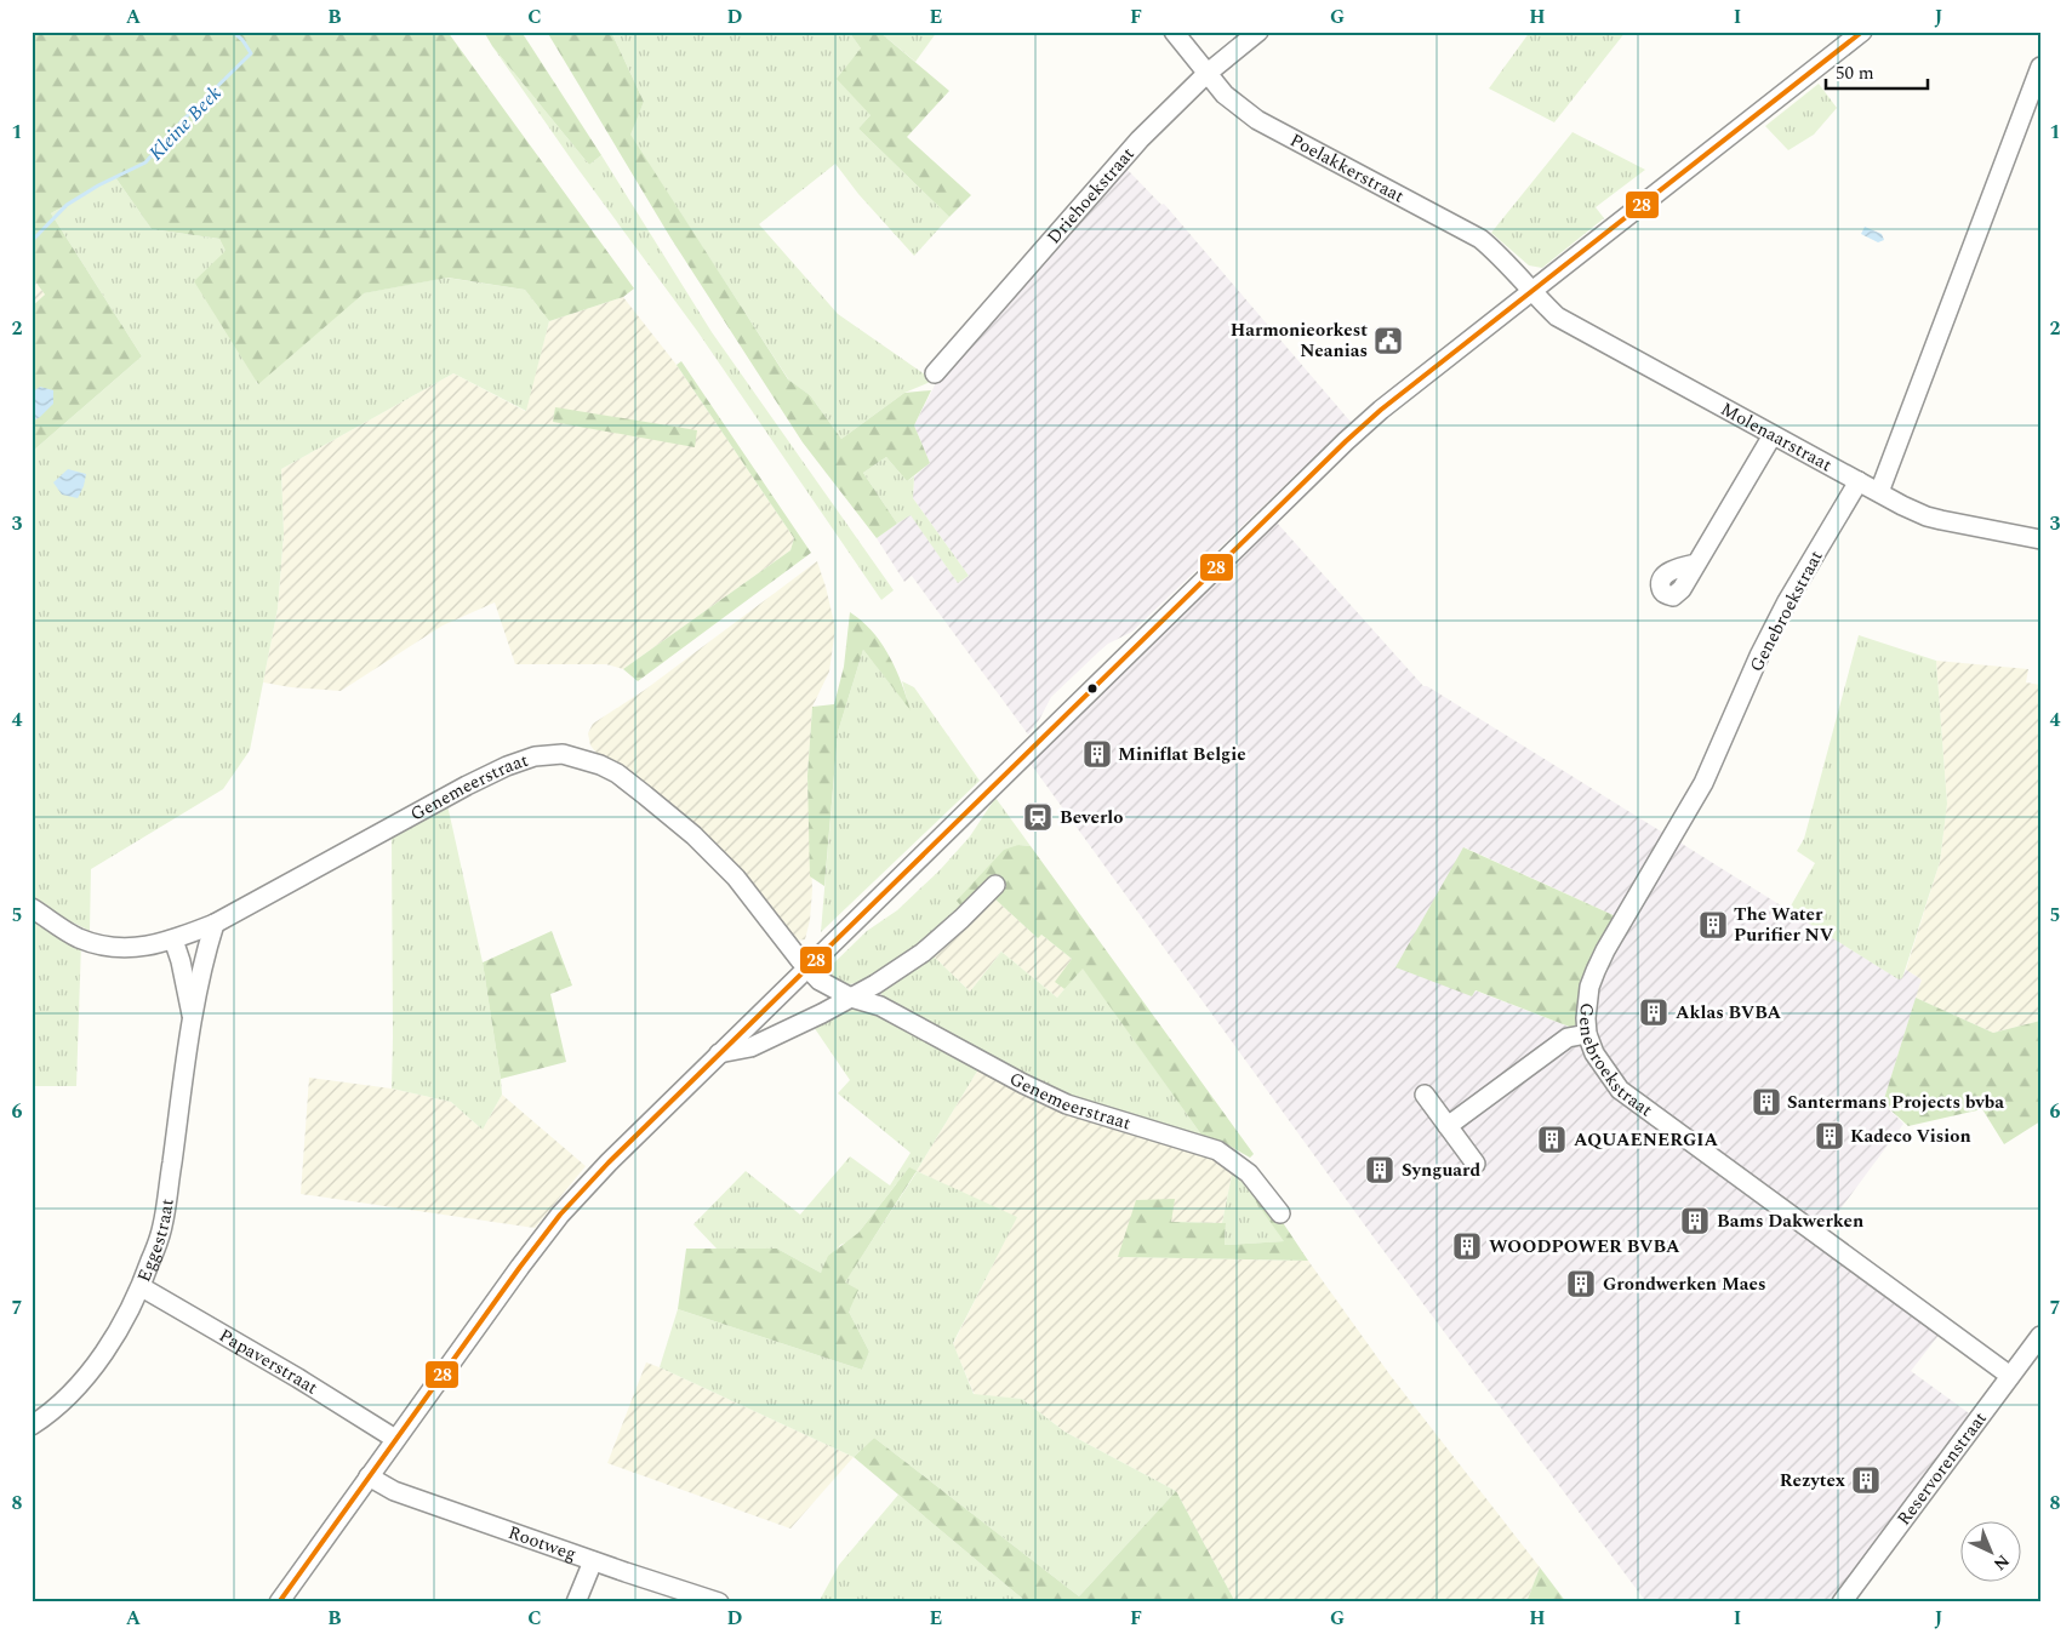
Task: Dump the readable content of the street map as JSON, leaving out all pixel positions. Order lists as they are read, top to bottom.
{
  "streets": {
    "street": [
      "Poelakkerstraat",
      "Driehoekstraat",
      "Molenaarstraat",
      "Genebroekstraat",
      "Genemeerstraat",
      "Eggestraat",
      "Papaverstraat",
      "Reservorenstraat",
      "Rootweg"
    ]
  },
  "crossings": [
    ["Poelakkerstraat", "Driehoekstraat"],
    ["Poelakkerstraat", "Molenaarstraat"],
    ["Molenaarstraat", "Genebroekstraat"],
    ["Genebroekstraat", "Reservorenstraat"],
    ["Genemeerstraat", "Eggestraat"],
    ["Eggestraat", "Papaverstraat"]
  ],
  "water": ["Kleine Beek"],
  "places": {
    "public building": ["Harmonieorkest Neanias"],
    "building": [
      "Miniflat Belgie",
      "The Water Purifier NV",
      "Aklas BVBA",
      "Santermans Projects bvba",
      "Kadeco Vision",
      "AQUAENERGIA",
      "Synguard",
      "Bams Dakwerken",
      "WOODPOWER BVBA",
      "Grondwerken Maes",
      "Rezytex"
    ],
    "station": ["Beverlo"]
  },
  "lines": ["transit line 28"],
  "scale_bar": "50 m",
  "north": "bottom right",
  "grid": {
    "columns": [
      "A",
      "B",
      "C",
      "D",
      "E",
      "F",
      "G",
      "H",
      "I",
      "J"
    ],
    "rows": [
      "1",
      "2",
      "3",
      "4",
      "5",
      "6",
      "7",
      "8"
    ]
  }
}
